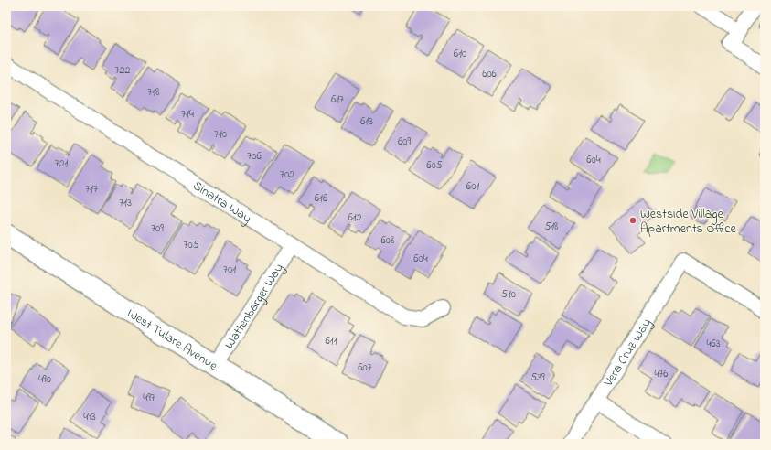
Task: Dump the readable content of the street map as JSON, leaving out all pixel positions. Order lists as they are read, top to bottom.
{
  "streets": {
    "street": [
      "Sinatra Way",
      "Wattenbarger Way",
      "West Tulare Avenue",
      "Vera Cruz Way"
    ]
  },
  "crossings": [
    ["Sinatra Way", "Wattenbarger Way"],
    ["Wattenbarger Way", "West Tulare Avenue"]
  ],
  "places": ["Westside Village Apartments Office"],
  "house_numbers": [
    "610",
    "722",
    "606",
    "718",
    "617",
    "714",
    "613",
    "710",
    "609",
    "706",
    "604",
    "721",
    "605",
    "702",
    "601",
    "717",
    "616",
    "713",
    "612",
    "518",
    "709",
    "608",
    "705",
    "604",
    "701",
    "510",
    "611",
    "463",
    "607",
    "476",
    "539",
    "490",
    "497",
    "493"
  ]
}
